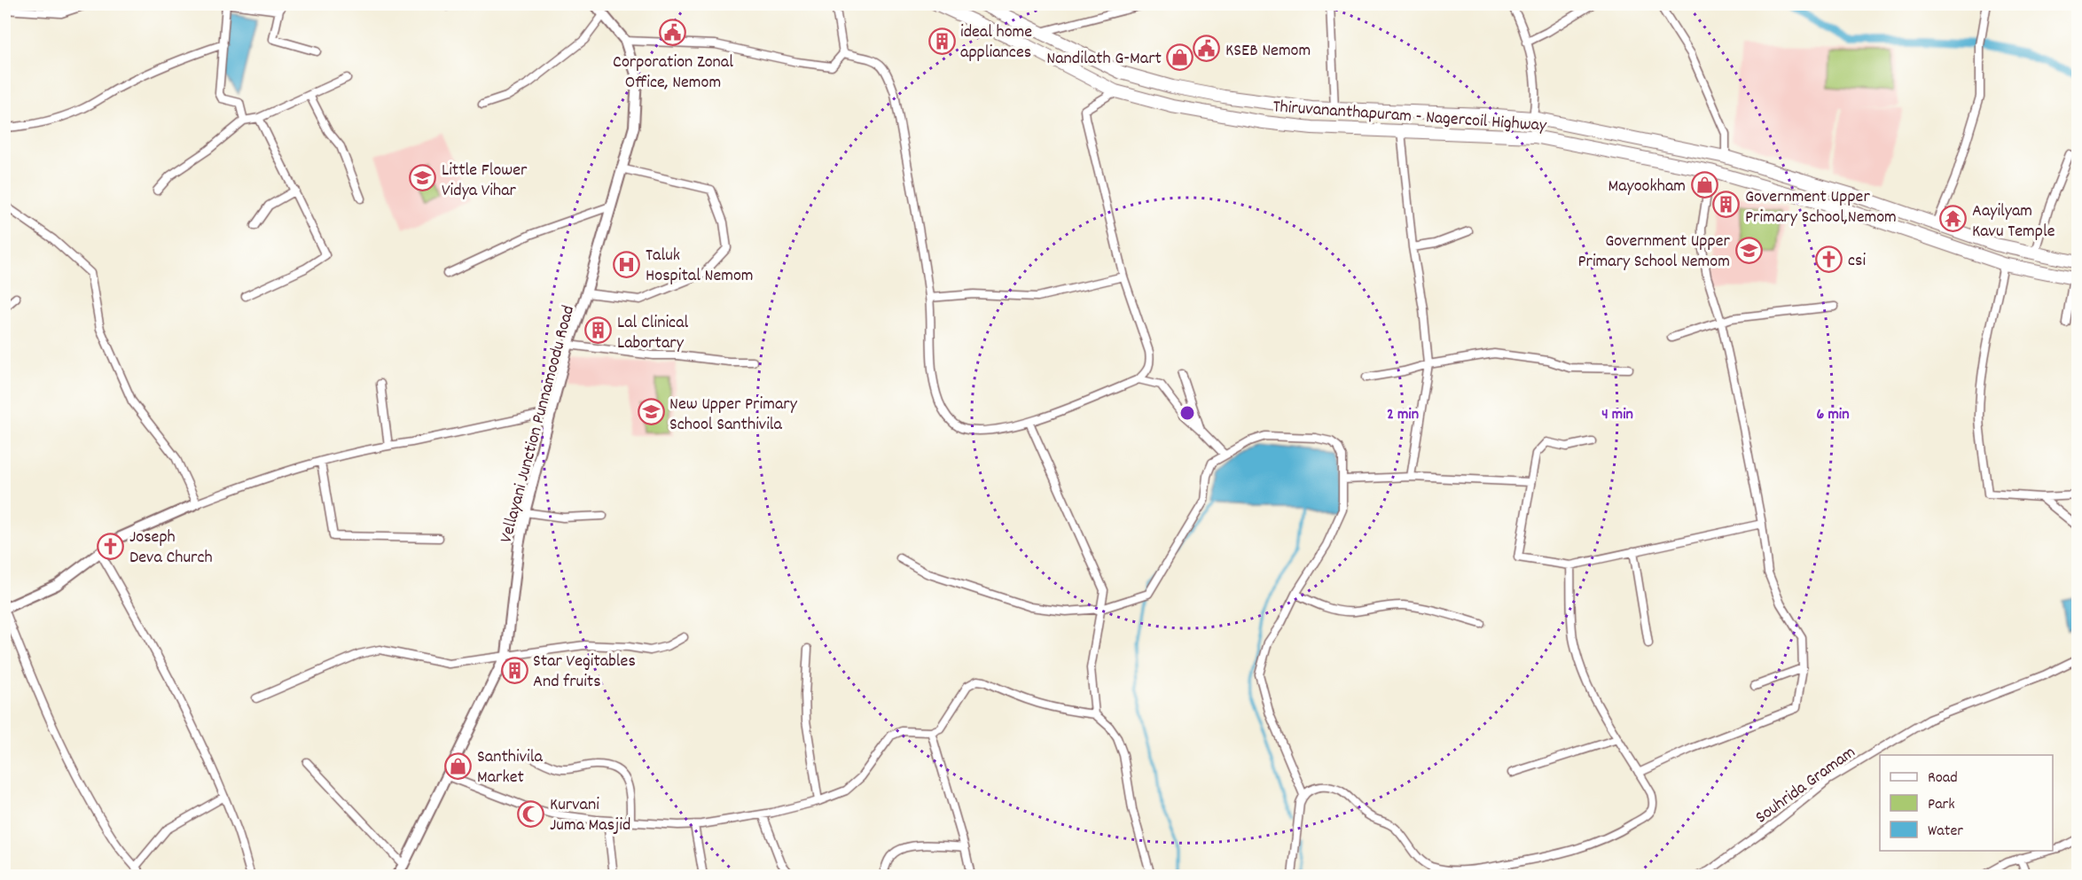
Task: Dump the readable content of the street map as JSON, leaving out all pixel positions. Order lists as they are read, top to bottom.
{
  "streets": {
    "main road": ["Thiruvananthapuram - Nagercoil Highway"],
    "street": ["Vellayani Junction Punnamoodu Road", "Souhrida Gramam"]
  },
  "places": {
    "public building": ["Corporation Zonal Office, Nemom", "KSEB Nemom"],
    "building": [
      "ideal home appliances",
      "Government Upper Primary School,Nemom",
      "Lal Clinical Labortary",
      "Star Vegitables And fruits"
    ],
    "shop": ["Nandilath G-Mart", "Mayookham", "Santhivila Market"],
    "school or university": ["Little Flower Vidya Vihar", "Government Upper Primary School Nemom", "New Upper Primary School Santhivila"],
    "temple": ["Aayilyam Kavu Temple"],
    "church": ["csi", "Joseph Deva Church"],
    "hospital": ["Taluk Hospital Nemom"],
    "mosque": ["Kurvani Juma Masjid"]
  },
  "legend": ["Road", "Park", "Water"],
  "rings": ["2 min", "4 min", "6 min"]
}
